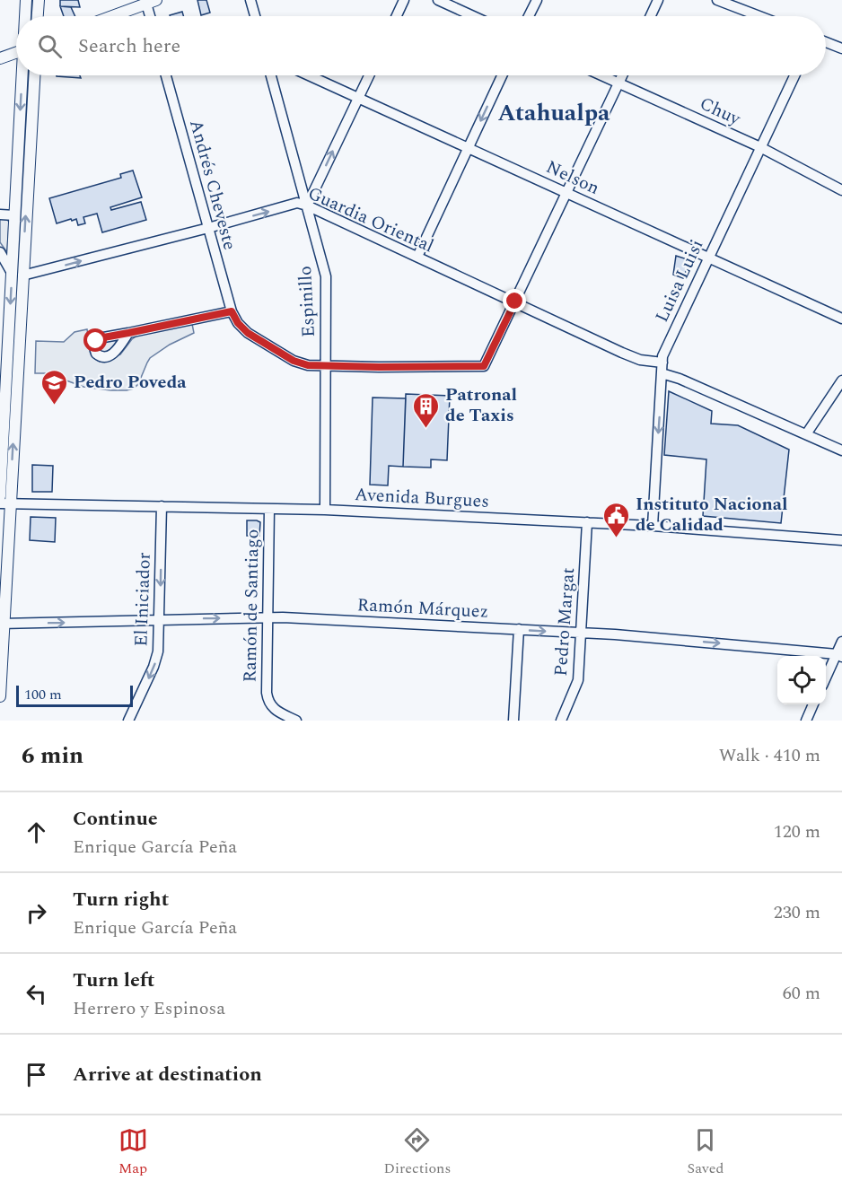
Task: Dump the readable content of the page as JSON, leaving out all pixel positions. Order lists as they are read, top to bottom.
{
  "streets": {
    "street": [
      "Chuy",
      "Nelson",
      "Andrés Cheveste",
      "Guardia Oriental",
      "Luisa Luisi",
      "Espinillo",
      "Avenida Burgues",
      "El Iniciador",
      "Ramón de Santiago",
      "Ramón Márquez",
      "Pedro Margat"
    ]
  },
  "crossings": [
    ["Chuy", "Luisa Luisi"],
    ["Nelson", "Luisa Luisi"],
    ["Andrés Cheveste", "Guardia Oriental"],
    ["Guardia Oriental", "Luisa Luisi"],
    ["Guardia Oriental", "Espinillo"],
    ["Luisa Luisi", "Avenida Burgues"],
    ["Espinillo", "Avenida Burgues"],
    ["Avenida Burgues", "El Iniciador"],
    ["Avenida Burgues", "Ramón de Santiago"],
    ["Avenida Burgues", "Pedro Margat"],
    ["El Iniciador", "Ramón Márquez"],
    ["Ramón de Santiago", "Ramón Márquez"],
    ["Ramón Márquez", "Pedro Margat"]
  ],
  "one_way": ["Guardia Oriental", "El Iniciador", "Ramón Márquez"],
  "districts": ["Atahualpa"],
  "places": {
    "school or university": ["Pedro Poveda"],
    "building": ["Patronal de Taxis"],
    "public building": ["Instituto Nacional de Calidad"]
  },
  "scale_bar": "100 m",
  "page": {
    "search": "Search here",
    "scale": "100 m",
    "heading": ["6 min", "Walk · 410 m"],
    "list": [
      ["Continue", "Enrique García Peña", "120 m"],
      ["Turn right", "Enrique García Peña", "230 m"],
      ["Turn left", "Herrero y Espinosa", "60 m"],
      "Arrive at destination"
    ],
    "nav": ["Map", "Directions", "Saved"]
  }
}
